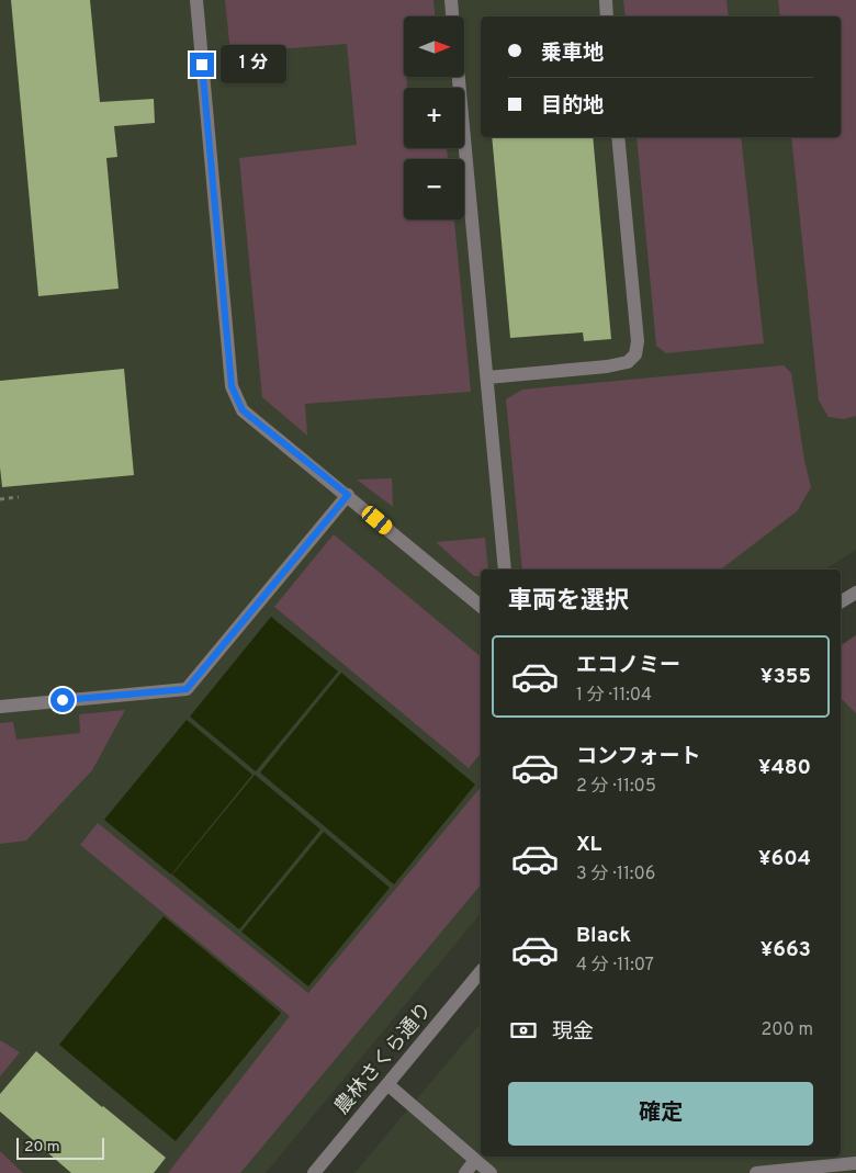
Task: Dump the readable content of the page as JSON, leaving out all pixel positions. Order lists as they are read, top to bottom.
{
  "streets": {
    "street": ["農林さくら通り"]
  },
  "scale_bar": "20 m",
  "north": "right",
  "page": {
    "map_buttons": ["+", "−"],
    "banner": ["乗車地", "目的地"],
    "bubble": "1 分",
    "heading": "車両を選択",
    "list": [
      {
        "name": "エコノミー",
        "note": "1 分 · 11:04",
        "value": "¥355"
      },
      {
        "name": "コンフォート",
        "note": "2 分 · 11:05",
        "value": "¥480"
      },
      {
        "name": "XL",
        "note": "3 分 · 11:06",
        "value": "¥604"
      },
      {
        "name": "Black",
        "note": "4 分 · 11:07",
        "value": "¥663"
      }
    ],
    "pay": ["現金", "200 m"],
    "buttons": "確定",
    "scale": "20 m"
  }
}
